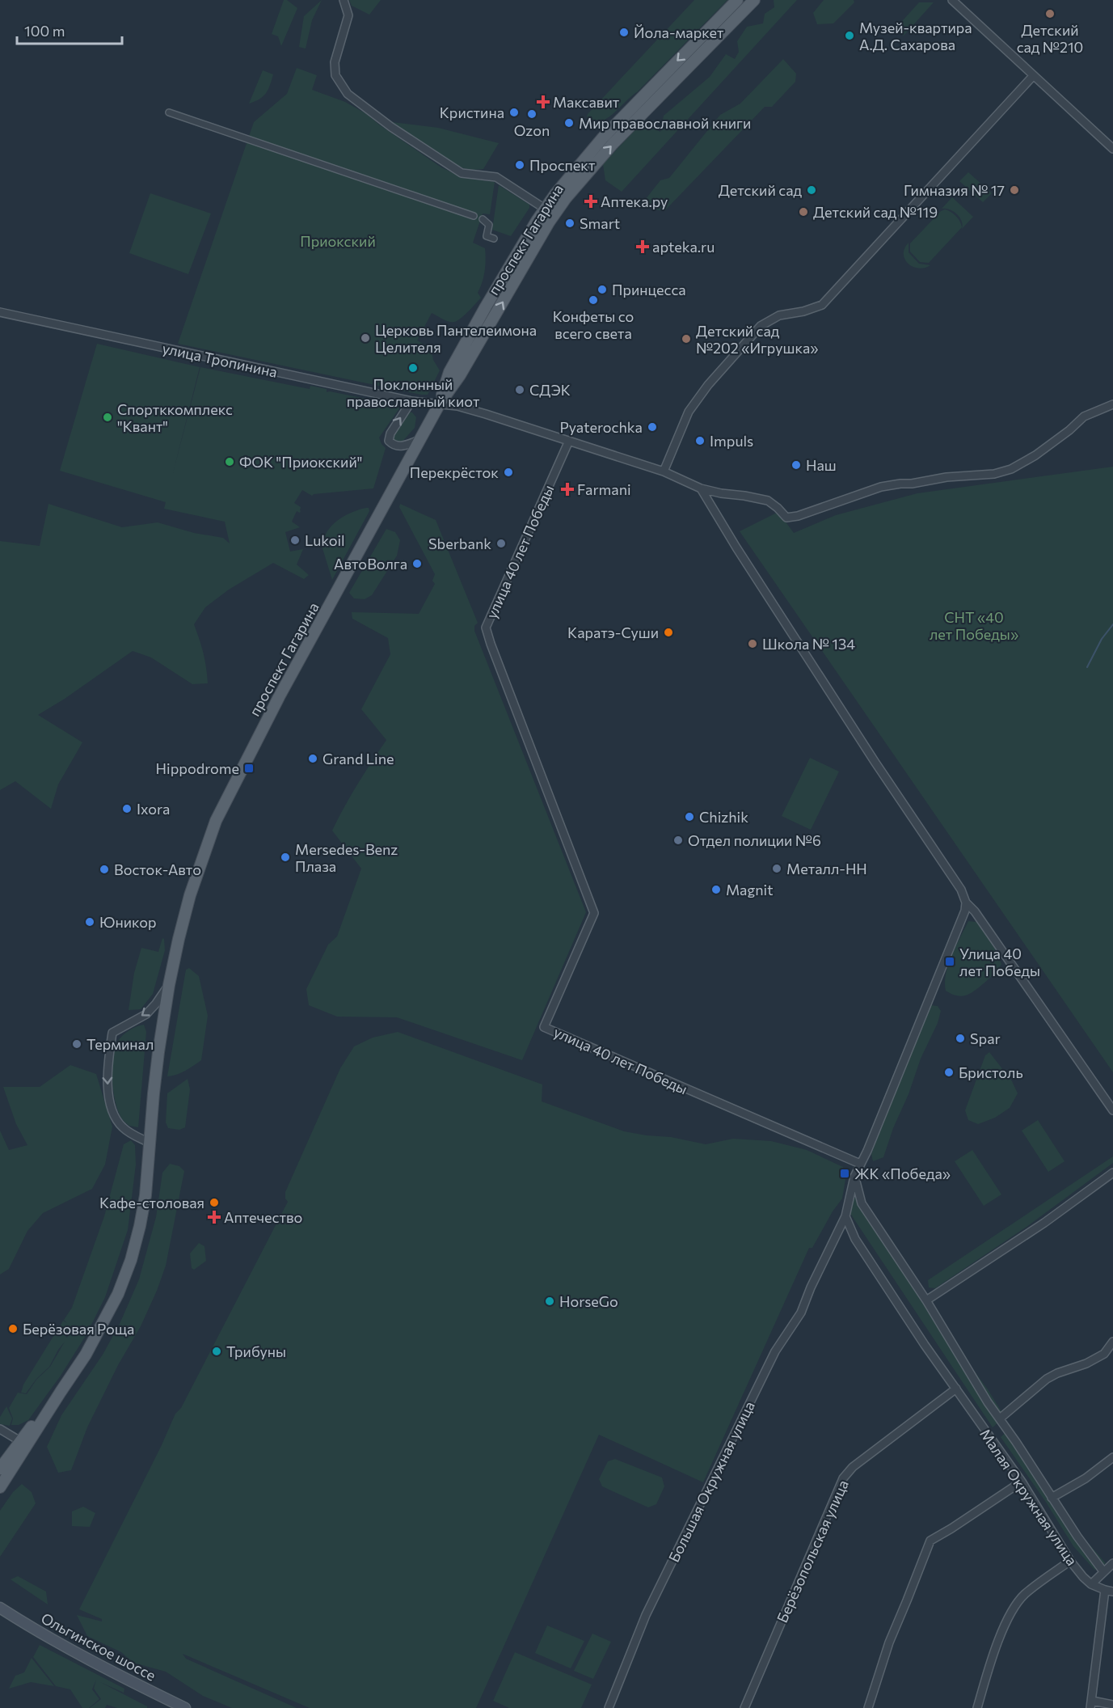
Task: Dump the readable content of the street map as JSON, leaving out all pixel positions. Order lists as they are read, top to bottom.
{
  "streets": {
    "main road": ["проспект Гагарина", "Ольгинское шоссе"],
    "street": [
      "улица Тропинина",
      "улица 40 лет Победы",
      "Большая Окружная улица",
      "Малая Окружная улица",
      "Берёзопольская улица"
    ]
  },
  "crossings": [
    ["проспект Гагарина", "улица Тропинина"],
    ["улица Тропинина", "улица 40 лет Победы"],
    ["улица 40 лет Победы", "Большая Окружная улица"],
    ["Малая Окружная улица", "Берёзопольская улица"]
  ],
  "parks": ["Приокский", "СНТ «40 лет Победы»"],
  "places": {
    "other": [
      "Детский сад №210",
      "Йола-маркет",
      "Музей-квартира А.Д. Сахарова",
      "Кристина",
      "Ozon",
      "Мир православной книги",
      "Проспект",
      "Детский сад",
      "Гимназия № 17",
      "Детский сад №119",
      "Smart",
      "Принцесса",
      "Конфеты со всего света",
      "Церковь Пантелеимона Целителя",
      "Детский сад №202 «Игрушка»",
      "Поклонный православный киот",
      "СДЭК",
      "Спортккомплекс \"Квант\"",
      "Pyaterochka",
      "Impuls",
      "ФОК \"Приокский\"",
      "Наш",
      "Перекрёсток",
      "Lukoil",
      "Sberbank",
      "АвтоВолга",
      "Каратэ-Суши",
      "Школа № 134",
      "Grand Line",
      "Ixora",
      "Chizhik",
      "Отдел полиции №6",
      "Mersedes-Benz Плаза",
      "Металл-НН",
      "Восток-Авто",
      "Magnit",
      "Юникор",
      "Spar",
      "Терминал",
      "Бристоль",
      "Кафе-столовая",
      "HorseGo",
      "Берёзовая Роща",
      "Трибуны"
    ],
    "health": [
      "Максавит",
      "Аптека.ру",
      "apteka.ru",
      "Farmani",
      "Аптечество"
    ],
    "transit": ["Hippodrome", "Улица 40 лет Победы", "ЖК «Победа»"]
  },
  "scale_bar": "100 m"
}
